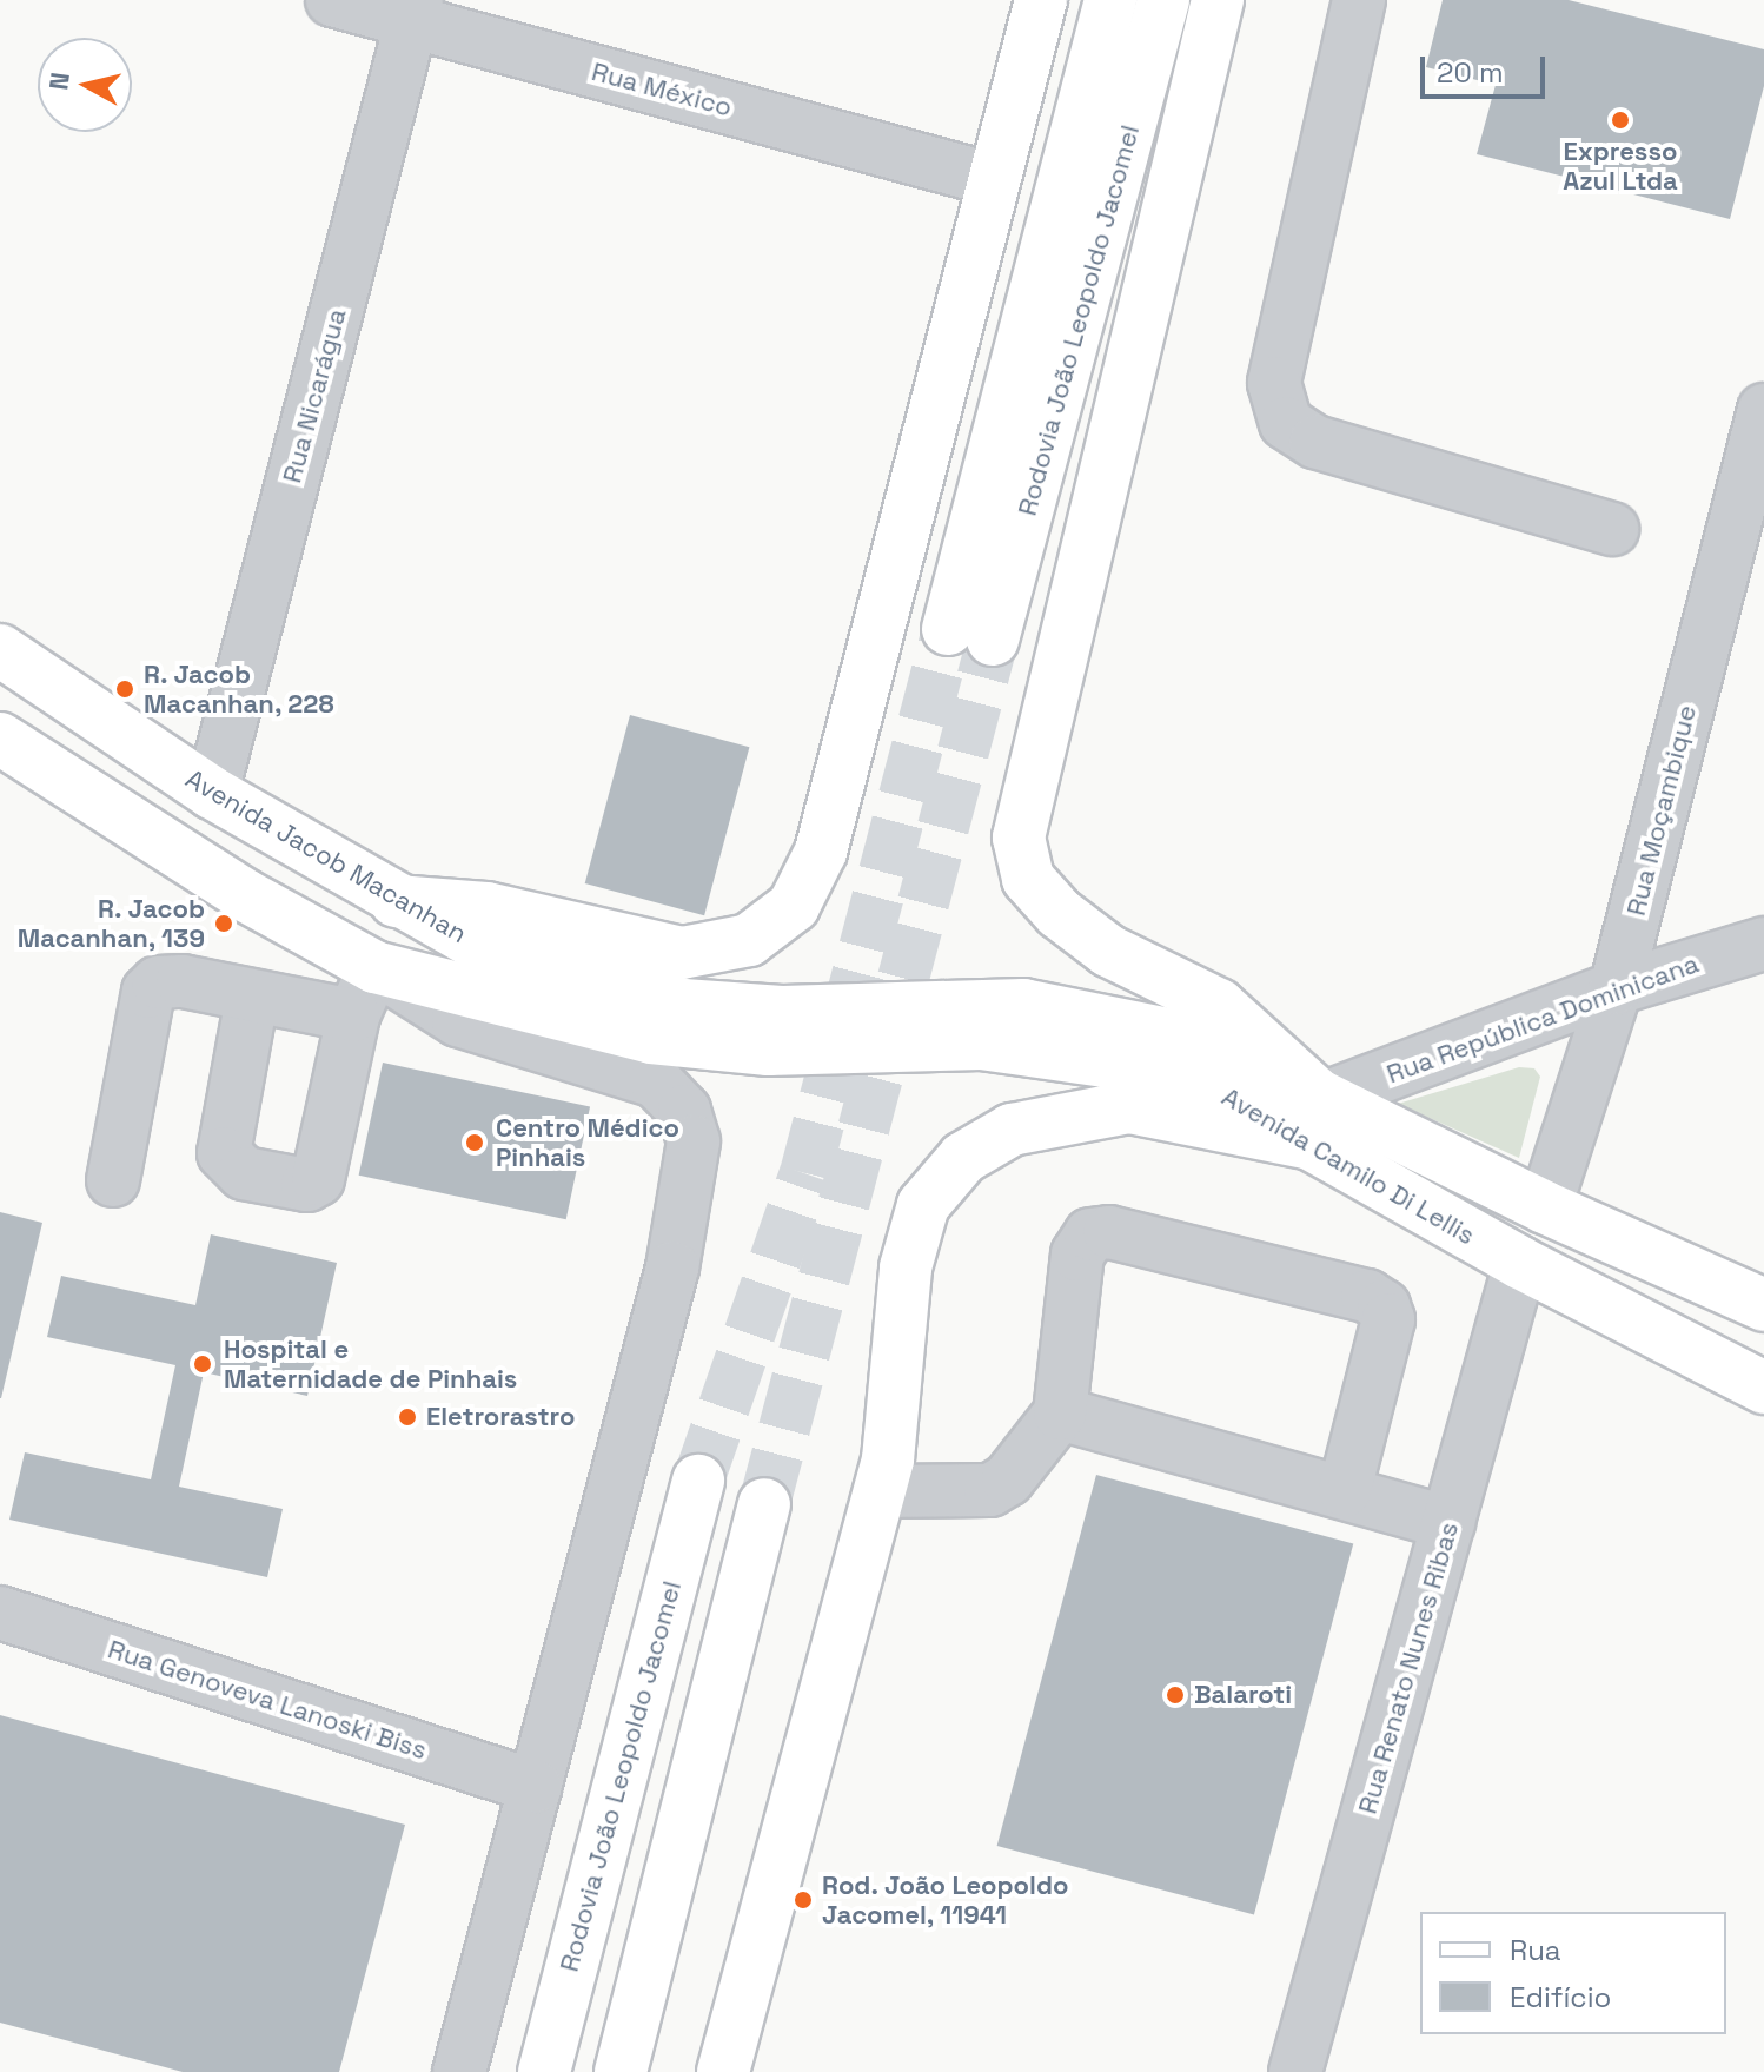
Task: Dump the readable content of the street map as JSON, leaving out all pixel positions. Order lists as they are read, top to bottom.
{
  "streets": {
    "main road": ["Rodovia João Leopoldo Jacomel", "Avenida Jacob Macanhan", "Avenida Camilo Di Lellis"],
    "street": [
      "Rua México",
      "Rua Nicarágua",
      "Rua Moçambique",
      "Rua República Dominicana",
      "Rua Renato Nunes Ribas",
      "Rua Genoveva Lanoski Biss"
    ]
  },
  "crossings": [
    ["Rua México", "Rua Nicarágua"],
    ["Rua Nicarágua", "Avenida Jacob Macanhan"],
    ["Rua Moçambique", "Rua República Dominicana"],
    ["Rua Moçambique", "Avenida Camilo Di Lellis"],
    ["Avenida Jacob Macanhan", "Avenida Camilo Di Lellis"],
    ["Rua República Dominicana", "Avenida Camilo Di Lellis"],
    ["Avenida Camilo Di Lellis", "Rua Renato Nunes Ribas"]
  ],
  "places": [
    "Expresso Azul Ltda",
    "R. Jacob Macanhan, 228",
    "R. Jacob Macanhan, 139",
    "Centro Médico Pinhais",
    "Hospital e Maternidade de Pinhais",
    "Eletrorastro",
    "Balaroti",
    "Rod. João Leopoldo Jacomel, 11941"
  ],
  "legend": ["Rua", "Edifício"],
  "scale_bar": "20 m",
  "north": "left"
}
